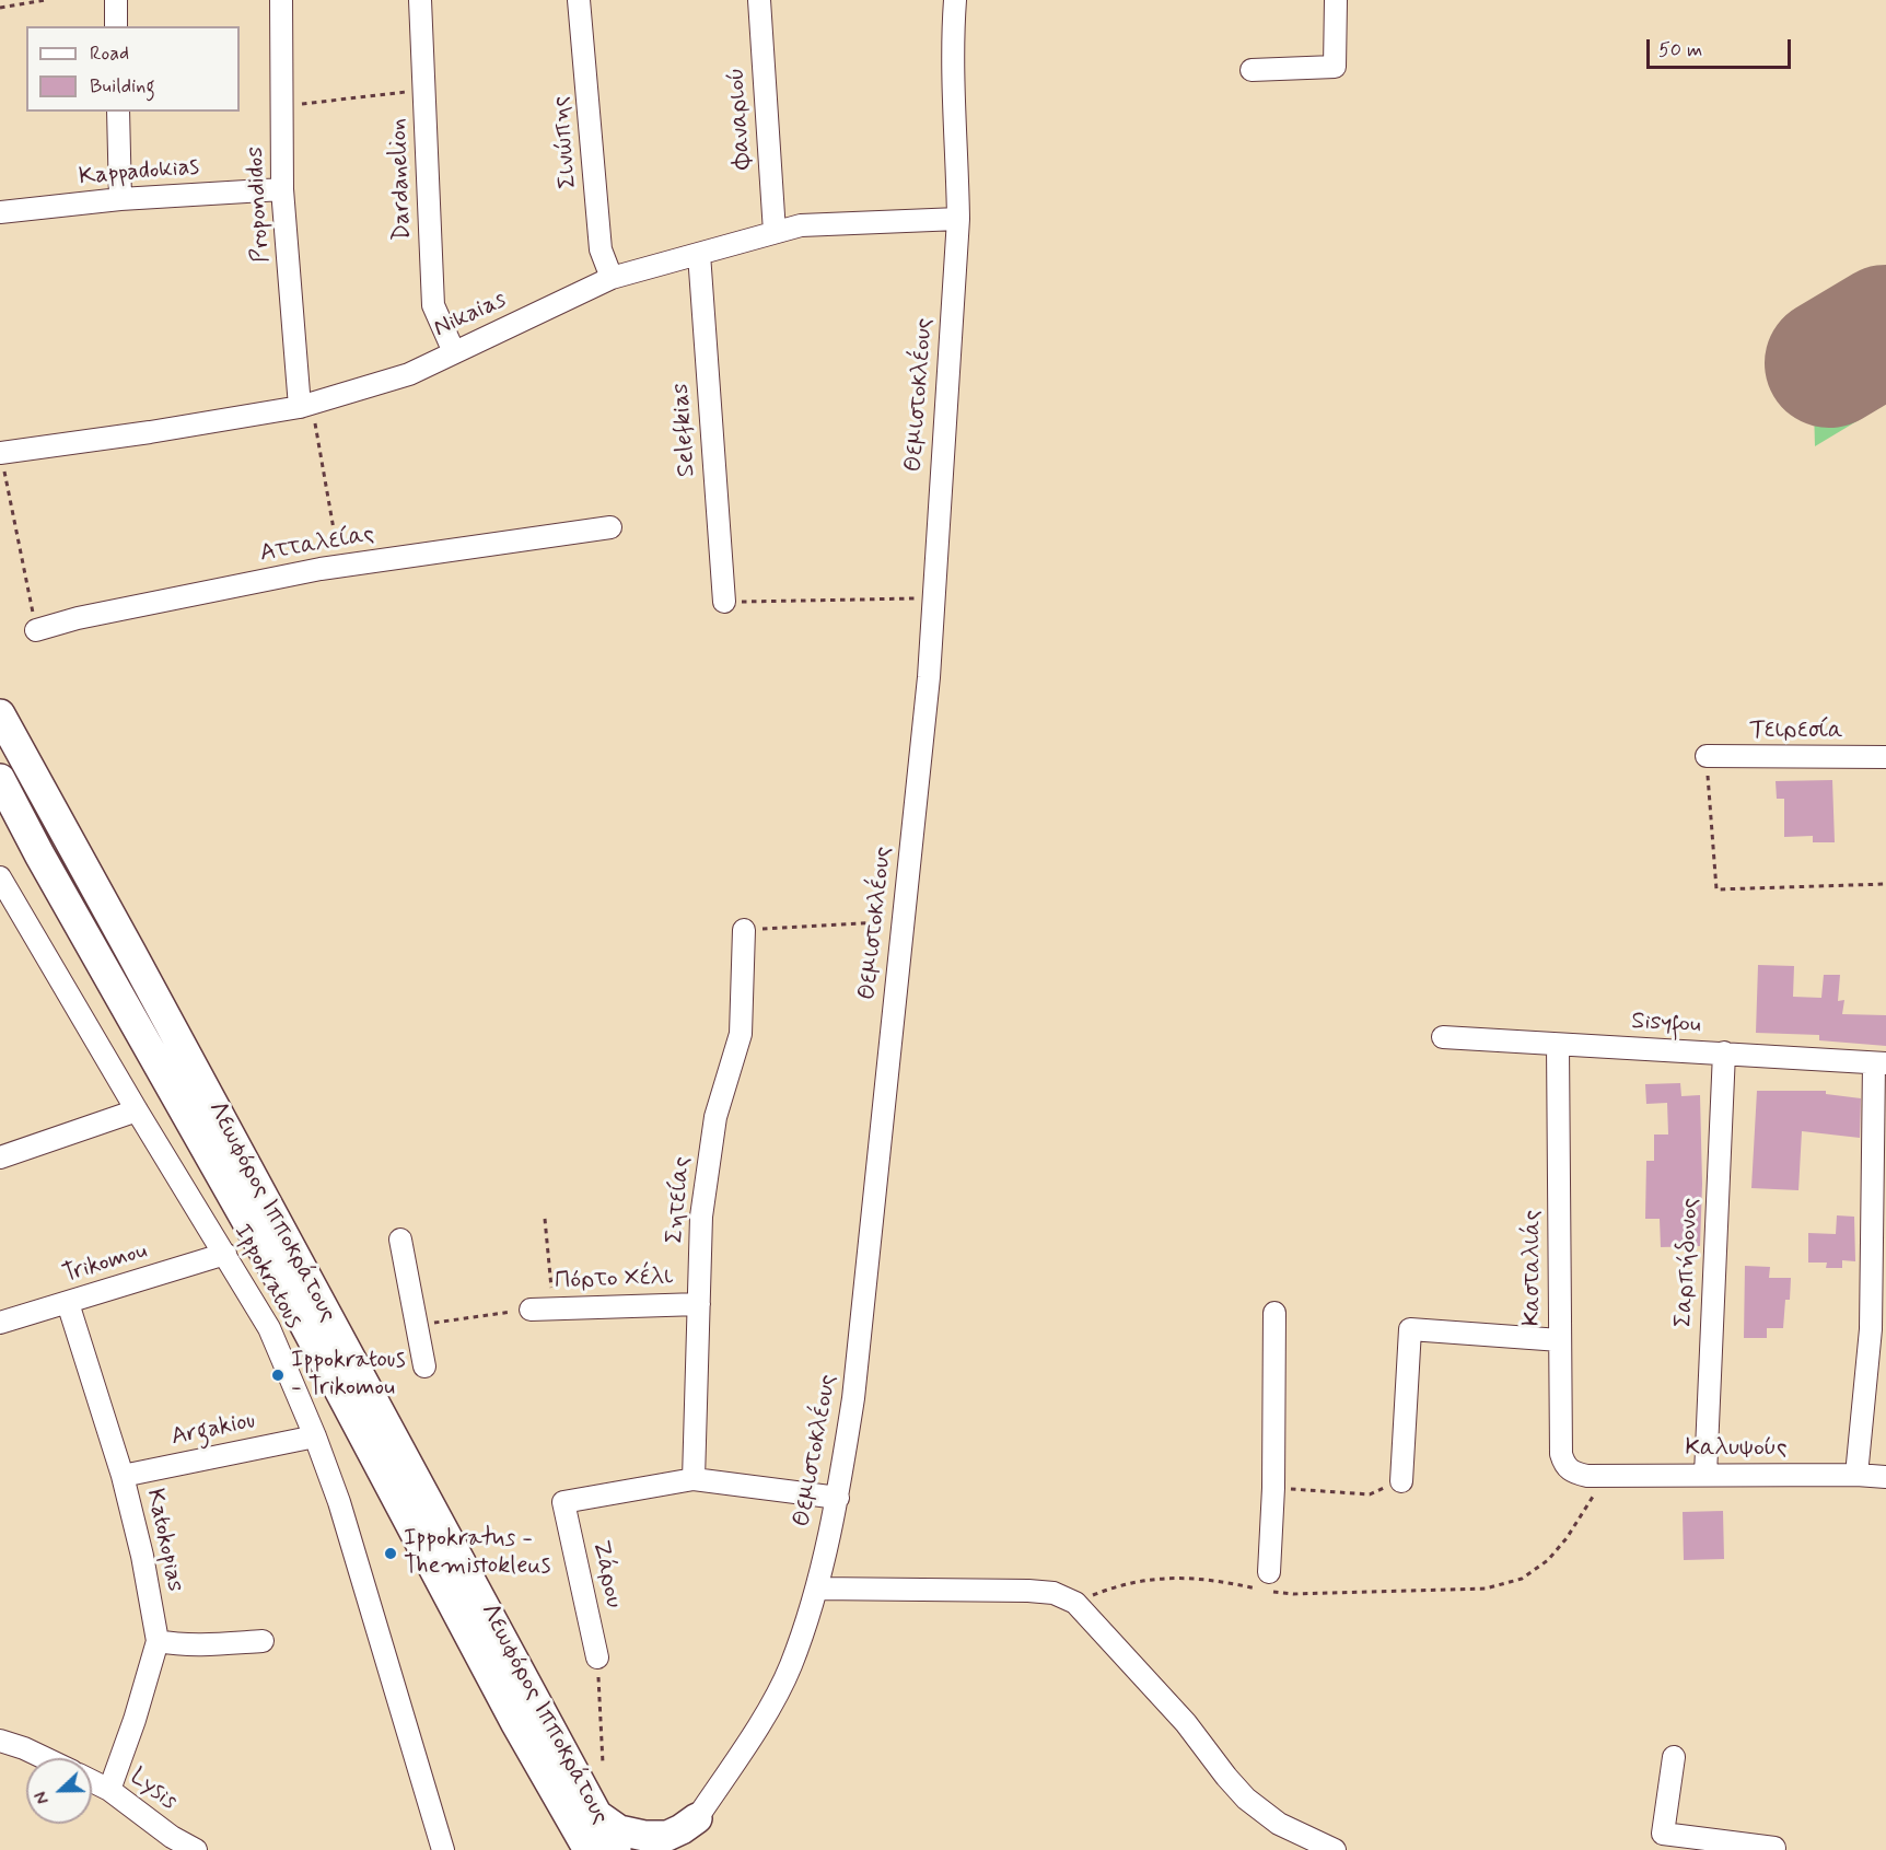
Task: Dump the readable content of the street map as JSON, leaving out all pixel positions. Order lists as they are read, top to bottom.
{
  "streets": {
    "main road": ["Λεωφόρος Ιπποκράτους"],
    "street": [
      "Φαναριού",
      "Σινώπης",
      "Kappadokias",
      "Dardanelion",
      "Propondidos",
      "Nikaias",
      "Θεμιστοκλέους",
      "Selefkias",
      "Ατταλείας",
      "Τειρεσία",
      "Sisyfou",
      "Σητείας",
      "Σαρπήδονος",
      "Trikomou",
      "Κασταλιάς",
      "Ippokratous",
      "Πόρτο Χέλι",
      "Argakiou",
      "Καλυψούς",
      "Katokopias",
      "Ζάρου",
      "Lysis"
    ]
  },
  "crossings": [
    ["Φαναριού", "Nikaias"],
    ["Σινώπης", "Nikaias"],
    ["Kappadokias", "Propondidos"],
    ["Dardanelion", "Nikaias"],
    ["Propondidos", "Nikaias"],
    ["Nikaias", "Θεμιστοκλέους"],
    ["Nikaias", "Selefkias"],
    ["Sisyfou", "Σαρπήδονος"],
    ["Sisyfou", "Κασταλιάς"],
    ["Σητείας", "Πόρτο Χέλι"],
    ["Σητείας", "Ζάρου"],
    ["Σαρπήδονος", "Καλυψούς"],
    ["Trikomou", "Ippokratous"],
    ["Trikomou", "Katokopias"],
    ["Κασταλιάς", "Καλυψούς"],
    ["Ippokratous", "Argakiou"],
    ["Argakiou", "Katokopias"],
    ["Katokopias", "Lysis"]
  ],
  "places": ["Ippokratous - Trikomou", "Ippokratus - Themistokleus"],
  "legend": ["Road", "Building"],
  "scale_bar": "50 m",
  "north": "left"
}
